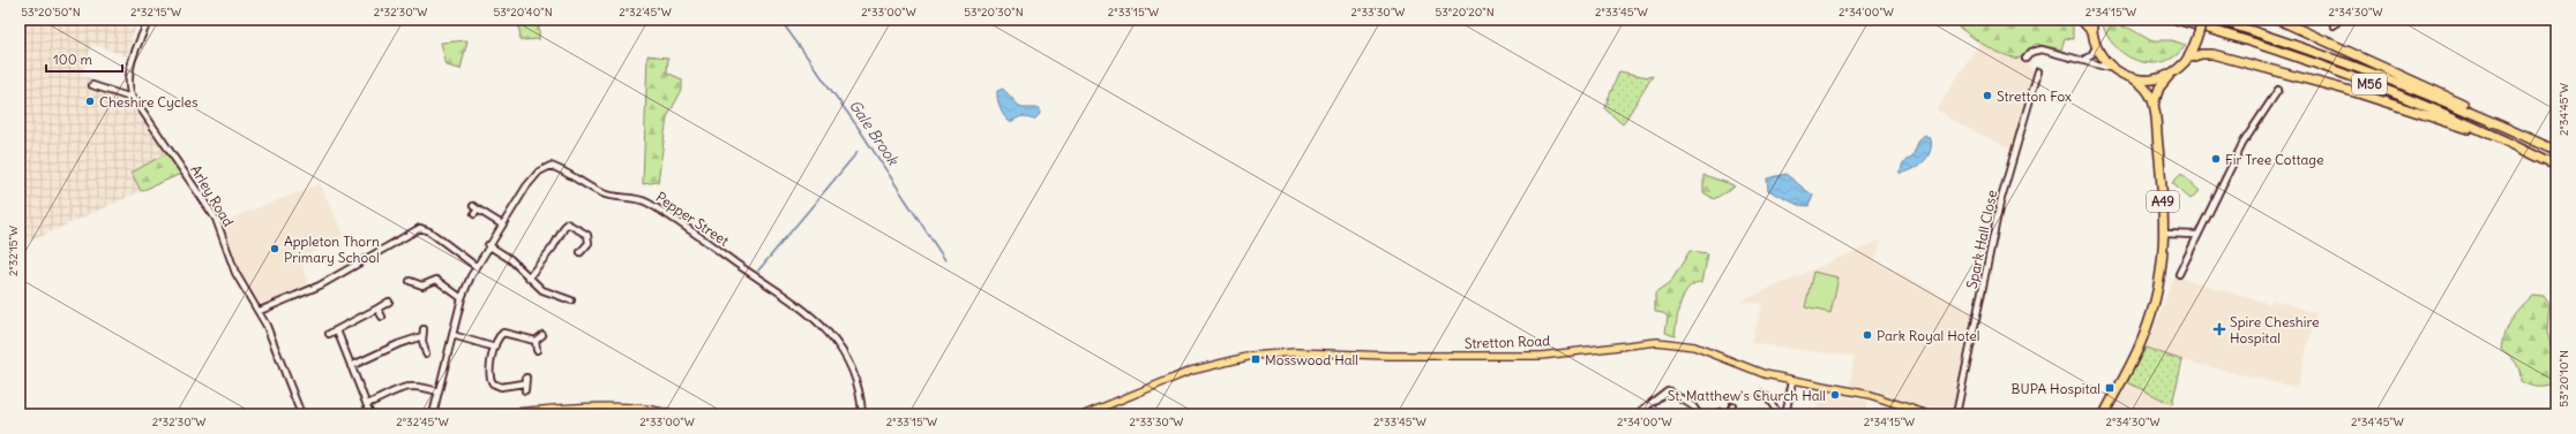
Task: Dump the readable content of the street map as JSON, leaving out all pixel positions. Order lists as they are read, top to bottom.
{
  "streets": {
    "highway": ["M56", "A49"],
    "main road": ["Stretton Road"],
    "street": ["Arley Road", "Pepper Street", "Spark Hall Close"]
  },
  "water": ["Gale Brook"],
  "places": {
    "other": [
      "Stretton Fox",
      "Cheshire Cycles",
      "Fir Tree Cottage",
      "Appleton Thorn Primary School",
      "Park Royal Hotel",
      "St. Matthew's Church Hall"
    ],
    "health": ["Spire Cheshire Hospital"],
    "transit": ["Mosswood Hall", "BUPA Hospital"]
  },
  "scale_bar": "100 m",
  "coordinates": [
    "53°20'50\"N",
    "2°32'15\"W",
    "2°32'30\"W",
    "53°20'40\"N",
    "2°32'45\"W",
    "2°33'00\"W",
    "53°20'30\"N",
    "2°33'15\"W",
    "2°33'30\"W",
    "53°20'20\"N",
    "2°33'45\"W",
    "2°34'00\"W",
    "2°34'15\"W",
    "2°34'30\"W",
    "2°34'45\"W",
    "53°20'10\"N"
  ]
}
